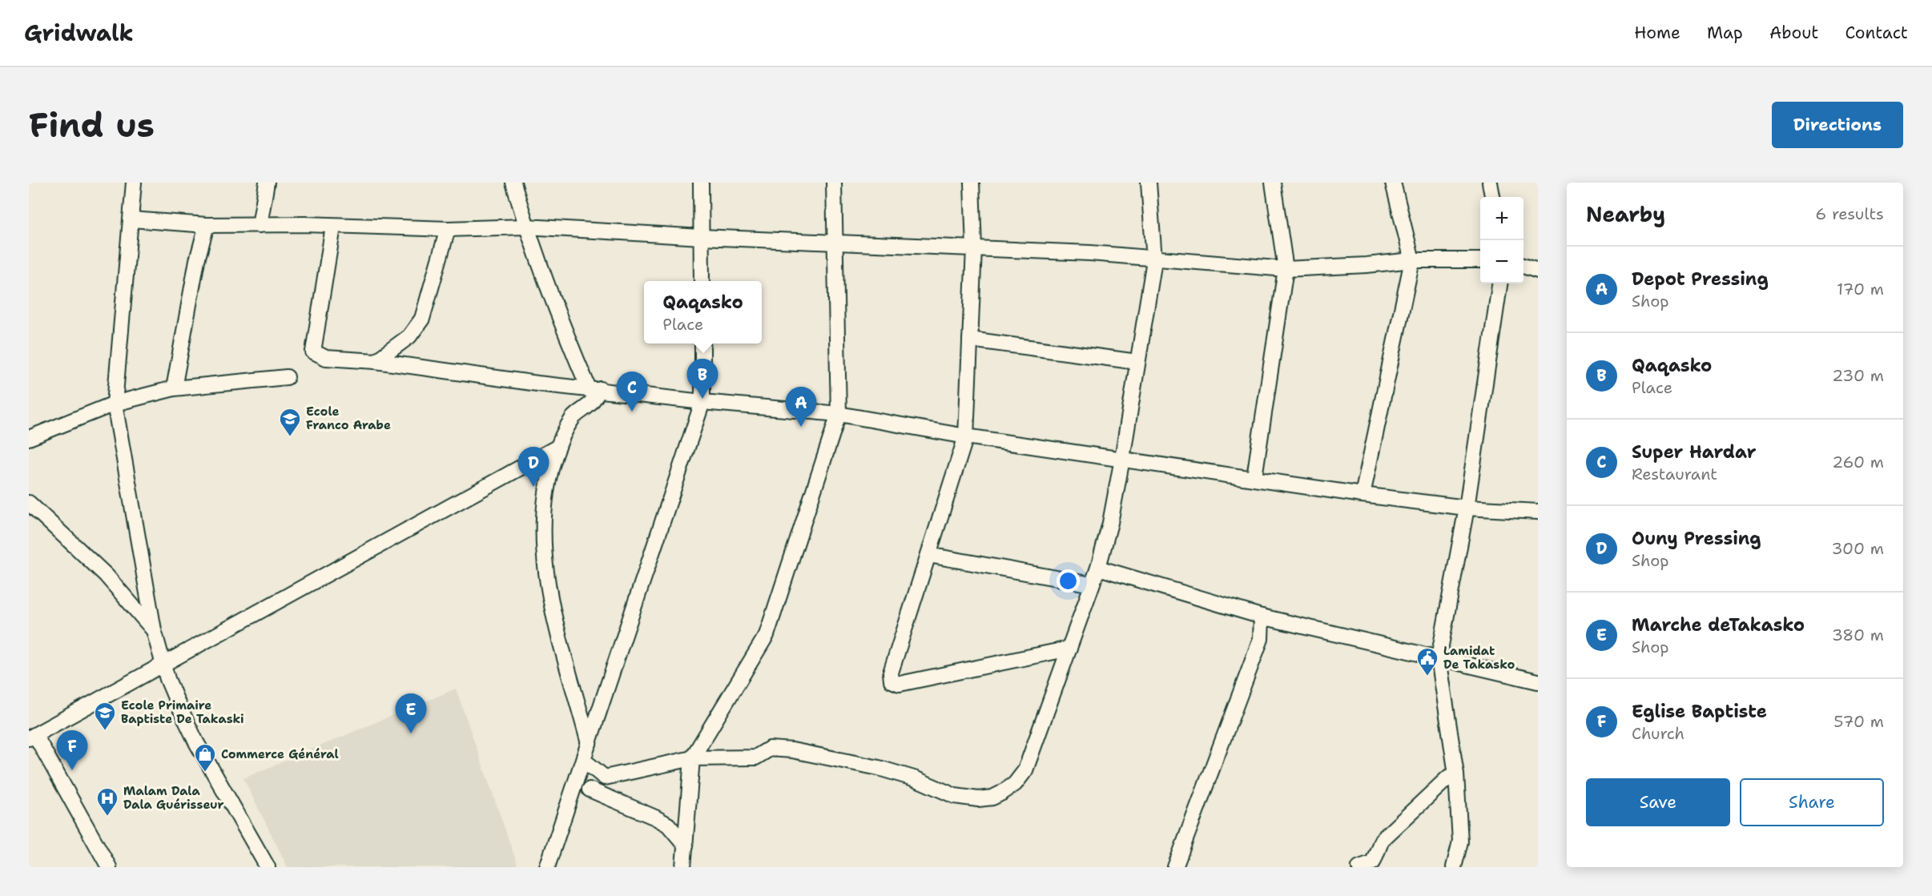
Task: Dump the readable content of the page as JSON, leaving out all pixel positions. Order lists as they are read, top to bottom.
{
  "places": {
    "school or university": ["Ecole Franco Arabe", "Ecole Primaire Baptiste De Takaski"],
    "public building": ["Lamidat De Takasko"],
    "shop": ["Commerce Général"],
    "hospital": ["Malam Dala Dala Guérisseur"]
  },
  "page": {
    "header": "Gridwalk",
    "nav": [
      "Home",
      "Map",
      "About",
      "Contact"
    ],
    "buttons": [
      "Directions",
      ["Save", "Share"]
    ],
    "title": "Find us",
    "heading": ["Nearby", "6 results"],
    "map_buttons": ["+", "−"],
    "list": [
      {
        "mark": "A",
        "name": "Depot Pressing",
        "note": "Shop",
        "value": "170 m"
      },
      {
        "mark": "B",
        "name": "Qaqasko",
        "note": "Place",
        "value": "230 m"
      },
      {
        "mark": "C",
        "name": "Super Hardar",
        "note": "Restaurant",
        "value": "260 m"
      },
      {
        "mark": "D",
        "name": "Ouny Pressing",
        "note": "Shop",
        "value": "300 m"
      },
      {
        "mark": "E",
        "name": "Marche deTakasko",
        "note": "Shop",
        "value": "380 m"
      },
      {
        "mark": "F",
        "name": "Eglise Baptiste",
        "note": "Church",
        "value": "570 m"
      }
    ],
    "popup": ["Qaqasko", "Place"],
    "pins": [
      "B",
      "C",
      "A",
      "D",
      "E",
      "F"
    ]
  }
}
